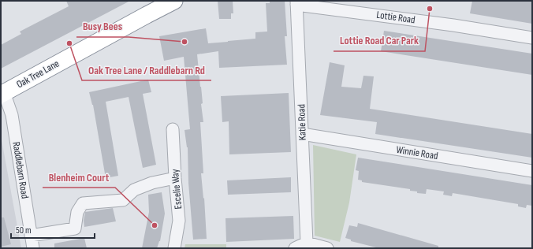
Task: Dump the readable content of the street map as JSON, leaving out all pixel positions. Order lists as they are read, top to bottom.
{
  "streets": {
    "highway": ["Oak Tree Lane"],
    "street": [
      "Lottie Road",
      "Katie Road",
      "Winnie Road",
      "Raddlebarn Road",
      "Escelie Way"
    ]
  },
  "crossings": [
    ["Lottie Road", "Katie Road"],
    ["Oak Tree Lane", "Raddlebarn Road"],
    ["Katie Road", "Winnie Road"]
  ],
  "places": [
    "Lottie Road Car Park",
    "Busy Bees",
    "Oak Tree Lane / Raddlebarn Rd",
    "Blenheim Court"
  ],
  "scale_bar": "50 m"
}
